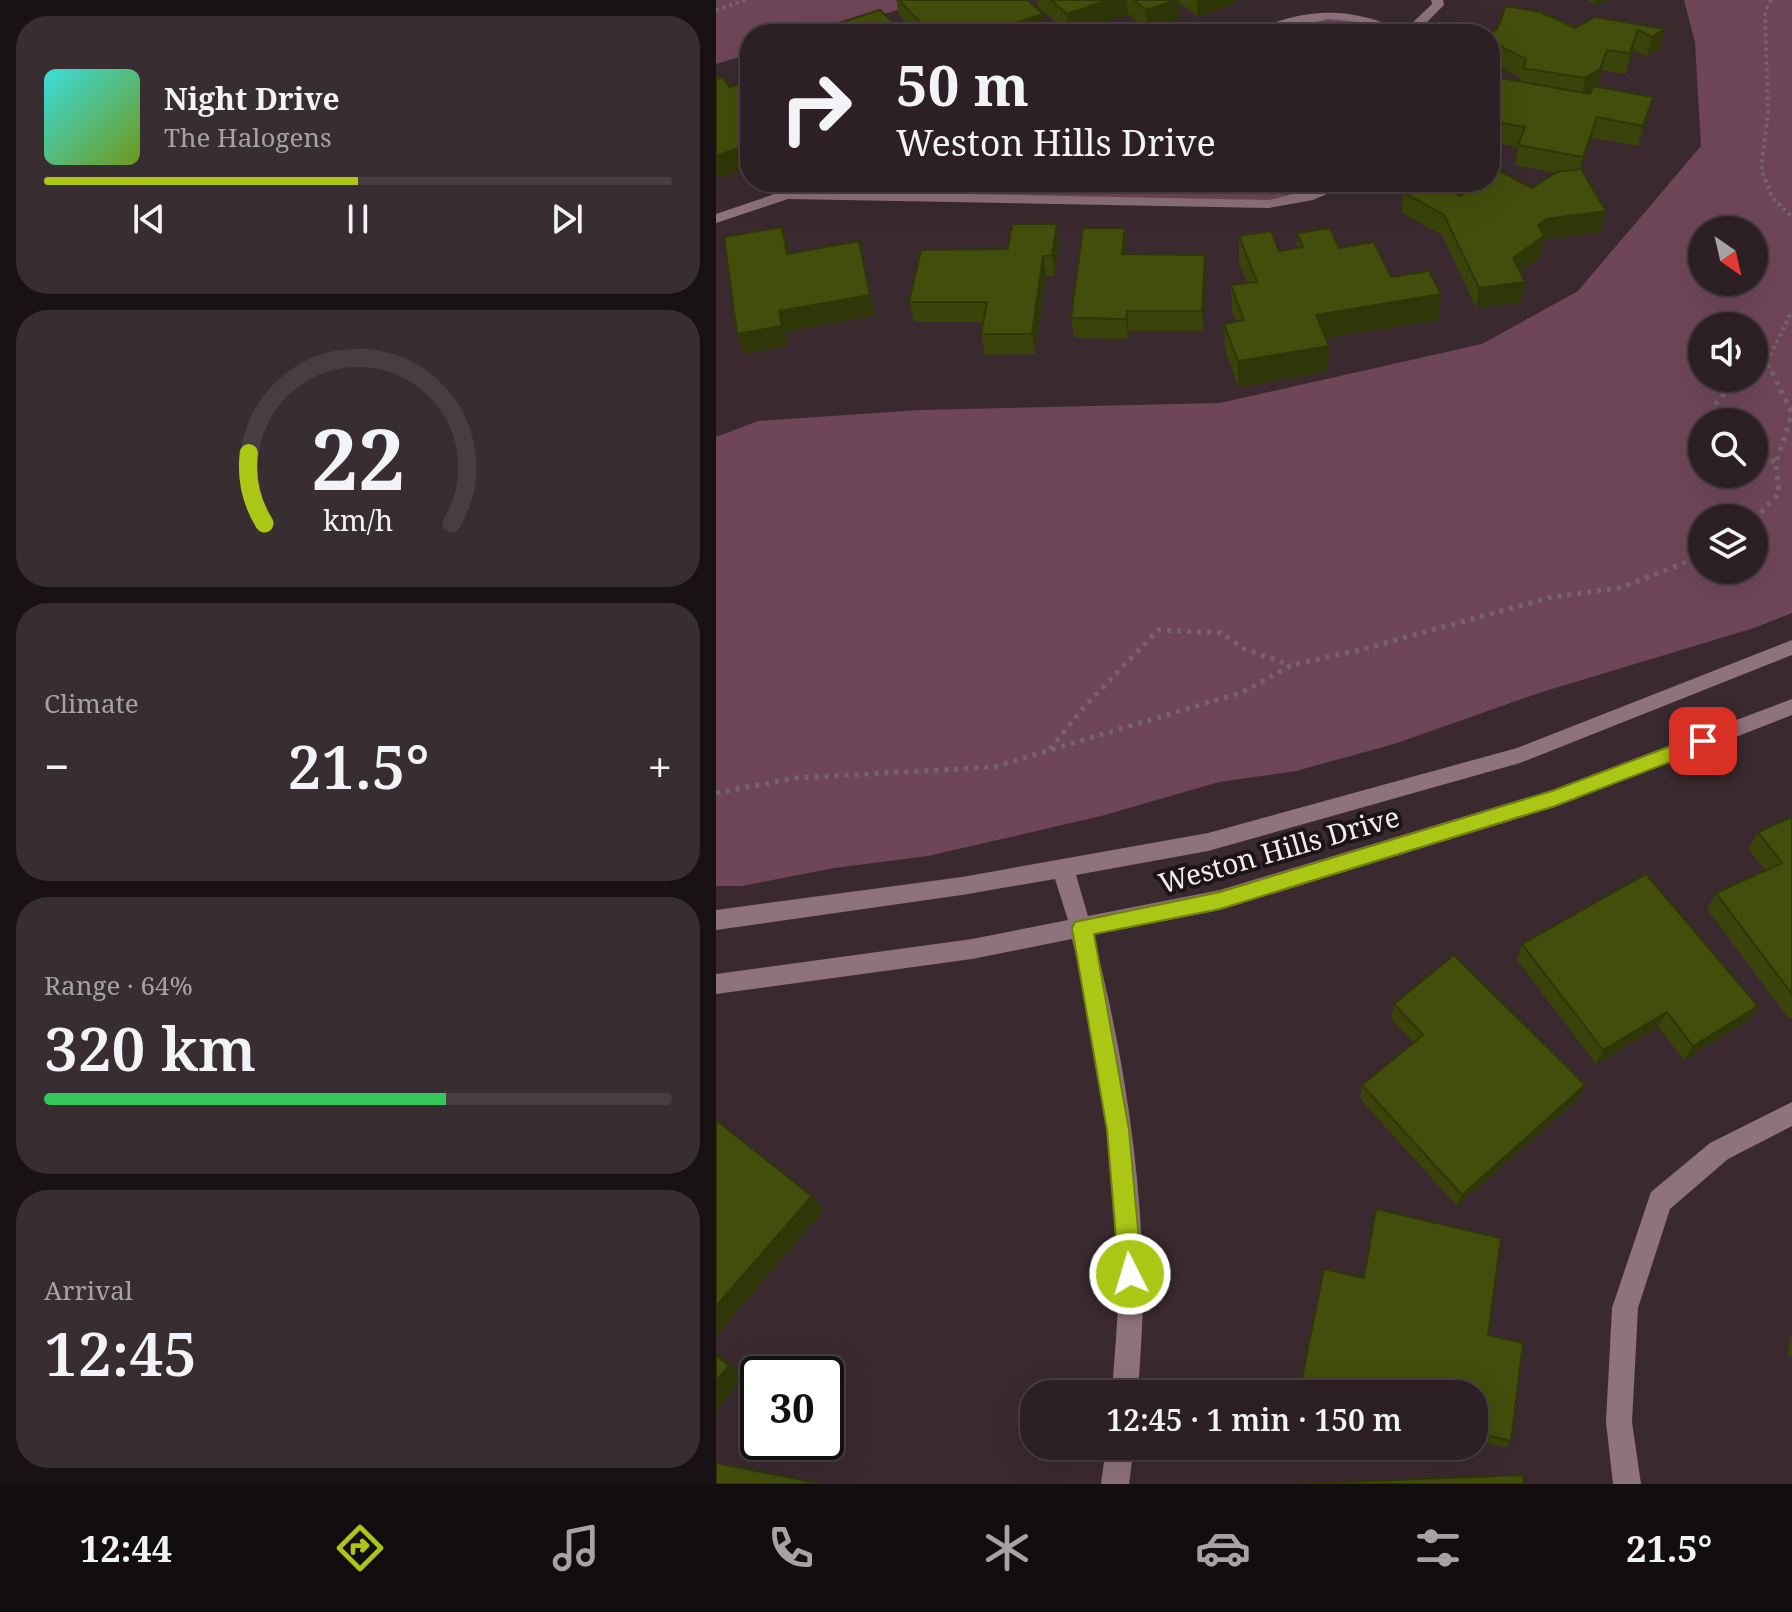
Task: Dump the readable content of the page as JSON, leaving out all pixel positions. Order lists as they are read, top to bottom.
{
  "streets": {
    "street": ["Weston Hills Drive"]
  },
  "north": "bottom right",
  "page": {
    "turn": ["50 m", "Weston Hills Drive"],
    "song": ["Night Drive", "The Halogens"],
    "tile": [
      "Climate",
      ["Range · 64%", "320 km"],
      ["Arrival", "12:45"]
    ],
    "heat": ["−", "21.5°", "+"],
    "limit": "30",
    "trip": "12:45 · 1 min · 150 m",
    "tabs": ["12:44", "21.5°"],
    "gauge": ["22", "km/h"]
  }
}
